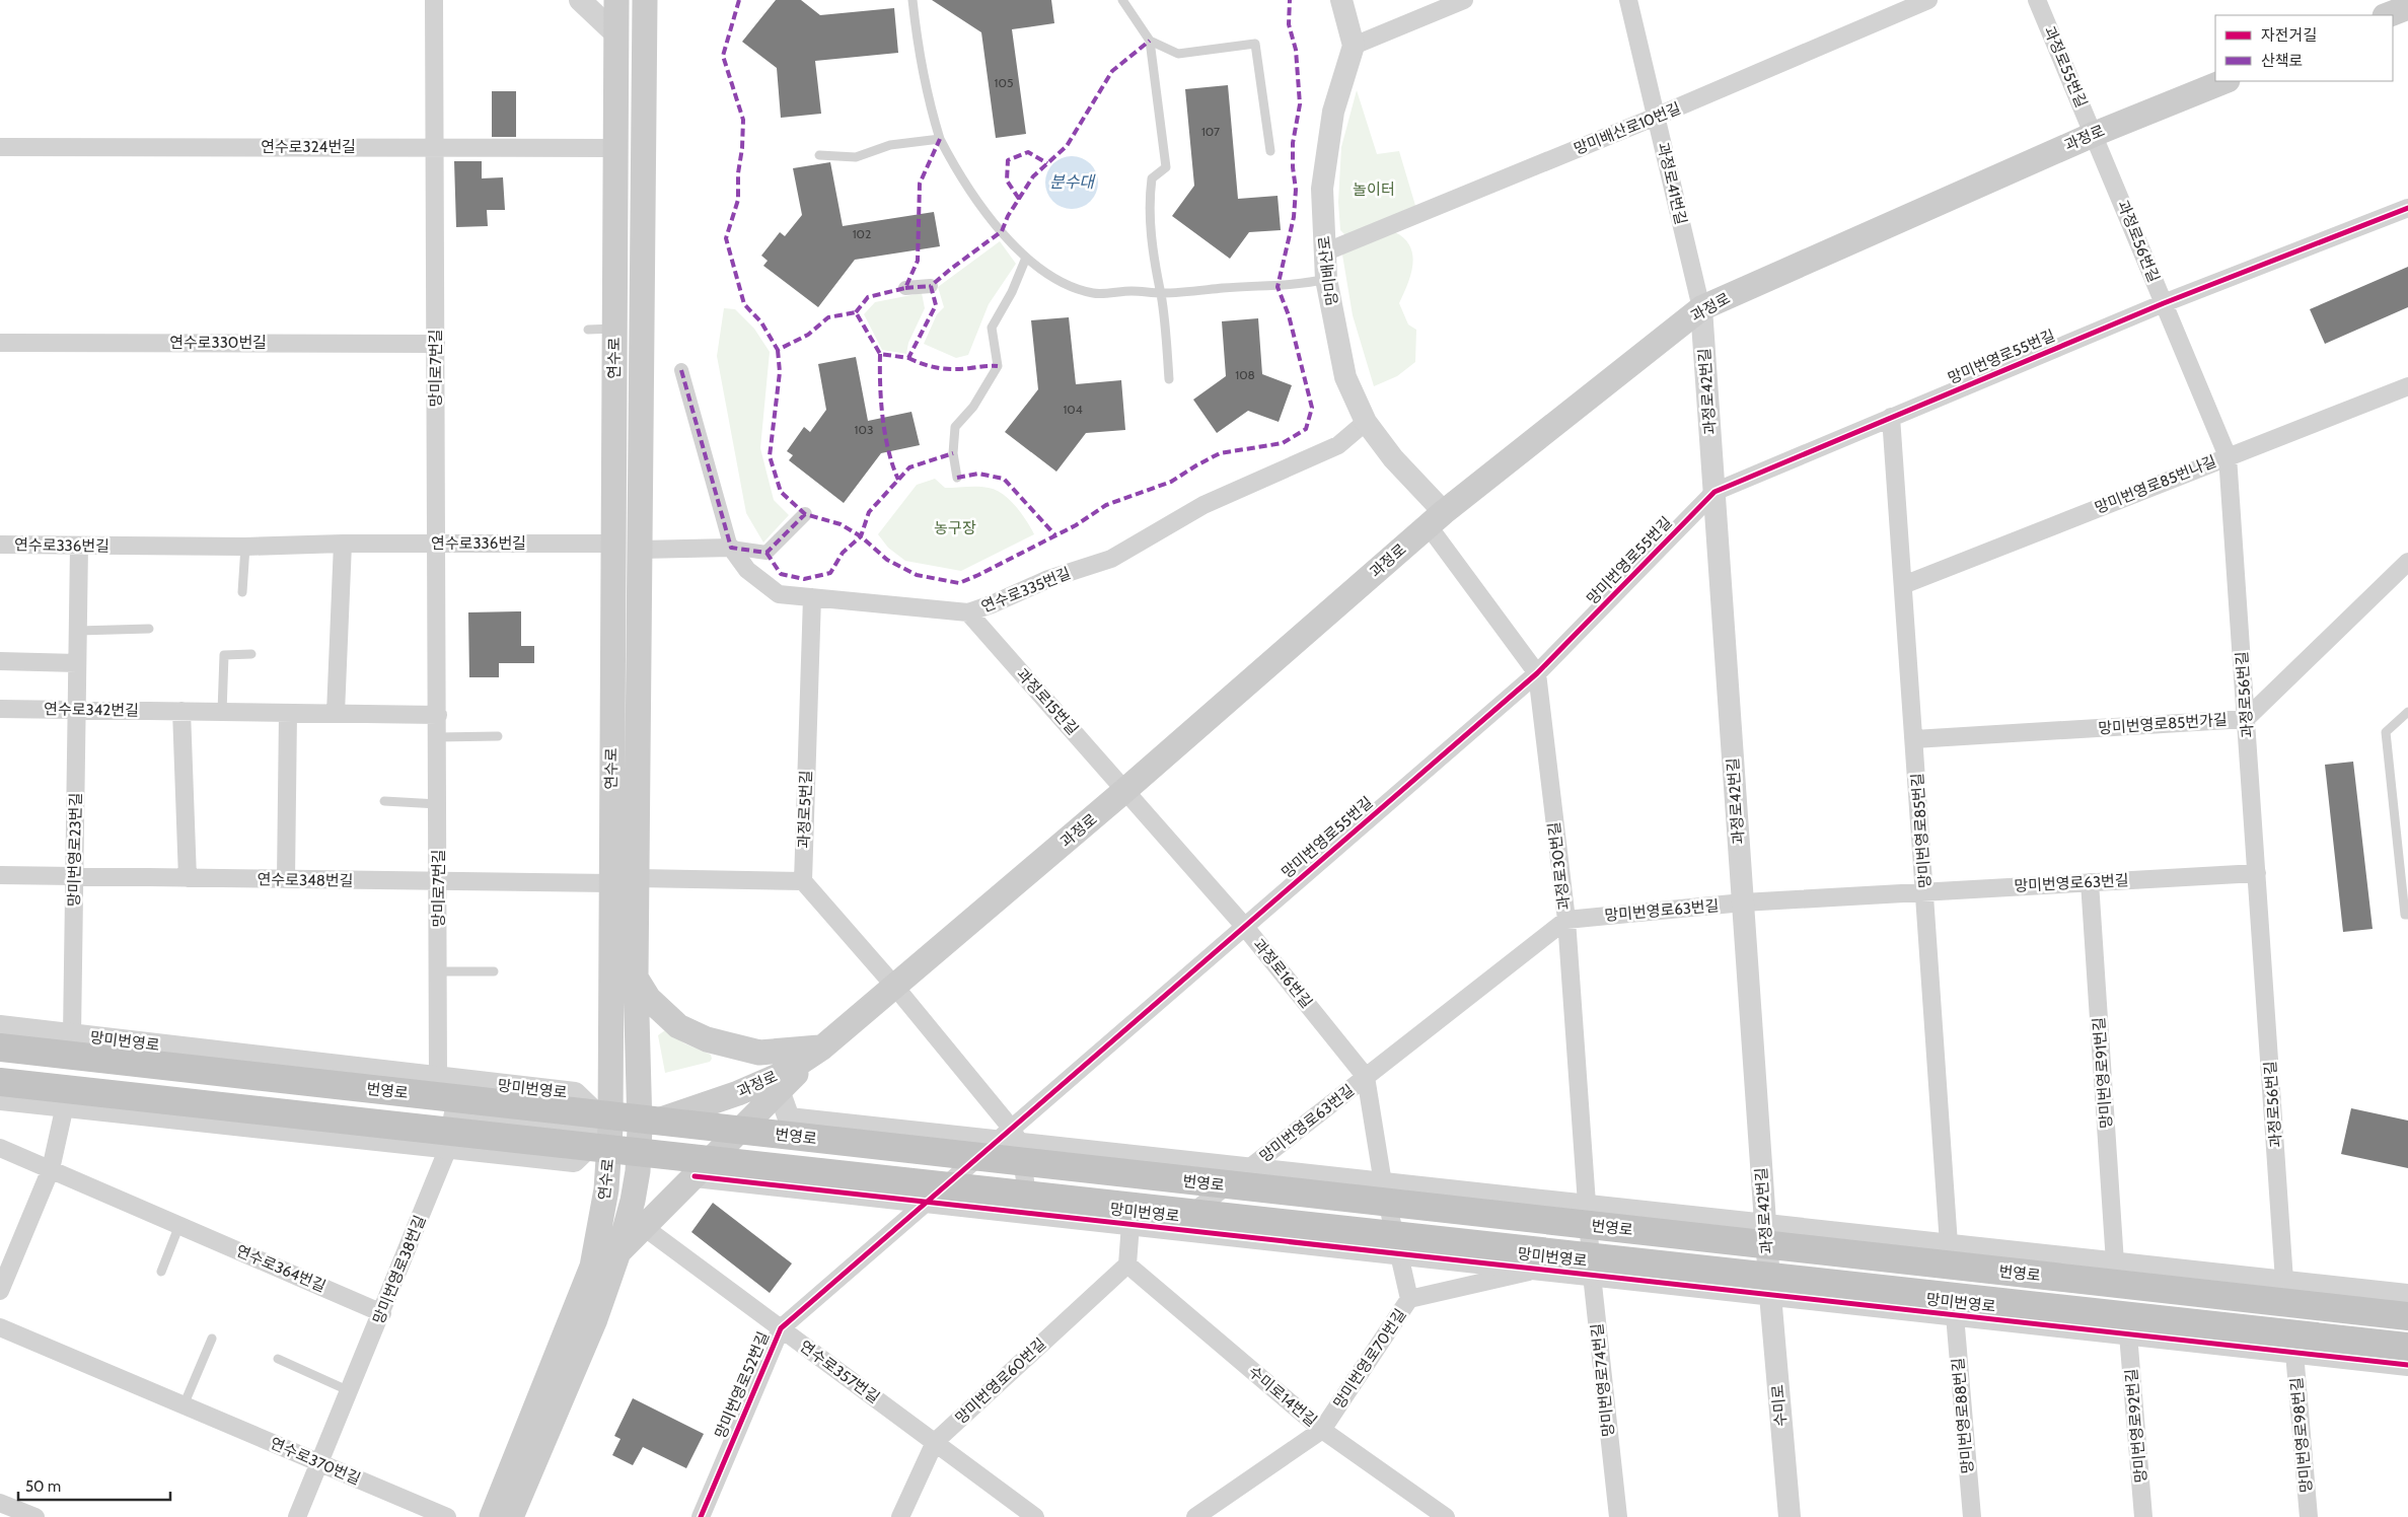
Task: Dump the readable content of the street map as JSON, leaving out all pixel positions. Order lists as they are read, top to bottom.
{
  "streets": {
    "highway": ["번영로"],
    "main road": ["과정로", "연수로"],
    "street": [
      "과정로55번길",
      "망미배산로10번길",
      "연수로324번길",
      "과정로41번길",
      "과정로56번길",
      "망미배산로",
      "연수로330번길",
      "망미번영로55번길",
      "망미로7번길",
      "과정로42번길",
      "망미번영로85번나길",
      "연수로336번길",
      "연수로335번길",
      "과정로15번길",
      "연수로342번길",
      "망미번영로85번가길",
      "과정로5번길",
      "망미번영로85번길",
      "망미번영로23번길",
      "과정로30번길",
      "연수로348번길",
      "망미번영로63번길",
      "과정로16번길",
      "망미번영로",
      "망미번영로91번길",
      "연수로364번길",
      "망미번영로38번길",
      "망미번영로70번길",
      "연수로357번길",
      "망미번영로74번길",
      "망미번영로60번길",
      "망미번영로52번길",
      "수미로14번길",
      "수미로",
      "망미번영로88번길",
      "망미번영로92번길",
      "망미번영로98번길",
      "연수로370번길"
    ]
  },
  "crossings": [
    ["과정로55번길", "과정로"],
    ["과정로55번길", "과정로56번길"],
    ["망미배산로10번길", "과정로41번길"],
    ["망미배산로10번길", "망미배산로"],
    ["과정로", "과정로41번길"],
    ["과정로", "과정로56번길"],
    ["과정로", "망미배산로"],
    ["과정로", "연수로"],
    ["과정로", "과정로42번길"],
    ["과정로", "과정로15번길"],
    ["과정로", "과정로30번길"],
    ["과정로", "과정로16번길"],
    ["과정로", "망미번영로"],
    ["연수로324번길", "연수로"],
    ["연수로324번길", "망미로7번길"],
    ["과정로41번길", "과정로42번길"],
    ["과정로56번길", "망미번영로55번길"],
    ["과정로56번길", "망미번영로85번나길"],
    ["과정로56번길", "망미번영로85번가길"],
    ["과정로56번길", "망미번영로63번길"],
    ["망미배산로", "연수로335번길"],
    ["망미배산로", "과정로30번길"],
    ["연수로330번길", "망미로7번길"],
    ["망미번영로55번길", "과정로42번길"],
    ["망미번영로55번길", "망미번영로85번길"],
    ["망미번영로55번길", "과정로30번길"],
    ["망미번영로55번길", "과정로16번길"],
    ["망미번영로55번길", "망미번영로52번길"],
    ["연수로", "연수로336번길"],
    ["연수로", "연수로348번길"],
    ["연수로", "망미번영로"],
    ["망미로7번길", "연수로336번길"],
    ["망미로7번길", "연수로342번길"],
    ["망미로7번길", "연수로348번길"],
    ["망미로7번길", "망미번영로"],
    ["과정로42번길", "망미번영로63번길"],
    ["과정로42번길", "망미번영로"],
    ["과정로42번길", "수미로"],
    ["망미번영로85번나길", "망미번영로85번길"],
    ["연수로336번길", "망미번영로23번길"],
    ["연수로335번길", "과정로15번길"],
    ["연수로335번길", "과정로5번길"],
    ["과정로15번길", "과정로16번길"],
    ["연수로342번길", "망미번영로23번길"],
    ["망미번영로85번가길", "망미번영로85번길"],
    ["망미번영로85번길", "망미번영로63번길"],
    ["망미번영로23번길", "연수로348번길"],
    ["망미번영로23번길", "망미번영로"],
    ["과정로30번길", "망미번영로63번길"],
    ["과정로30번길", "망미번영로74번길"],
    ["망미번영로63번길", "과정로16번길"],
    ["망미번영로63번길", "망미번영로"],
    ["망미번영로63번길", "망미번영로91번길"],
    ["과정로16번길", "망미번영로70번길"],
    ["망미번영로", "망미번영로70번길"],
    ["망미번영로", "망미번영로74번길"],
    ["망미번영로", "망미번영로52번길"],
    ["망미번영로", "수미로"],
    ["망미번영로", "망미번영로88번길"],
    ["망미번영로", "망미번영로92번길"],
    ["망미번영로", "망미번영로98번길"],
    ["연수로364번길", "망미번영로38번길"],
    ["망미번영로38번길", "연수로370번길"],
    ["망미번영로70번길", "수미로14번길"],
    ["연수로357번길", "망미번영로60번길"],
    ["연수로357번길", "망미번영로52번길"],
    ["망미번영로60번길", "수미로14번길"]
  ],
  "water": ["분수대"],
  "parks": ["놀이터", "농구장"],
  "house_numbers": [
    "105",
    "107",
    "102",
    "108",
    "104",
    "103"
  ],
  "legend": ["자전거길", "산책로"],
  "scale_bar": "50 m"
}
